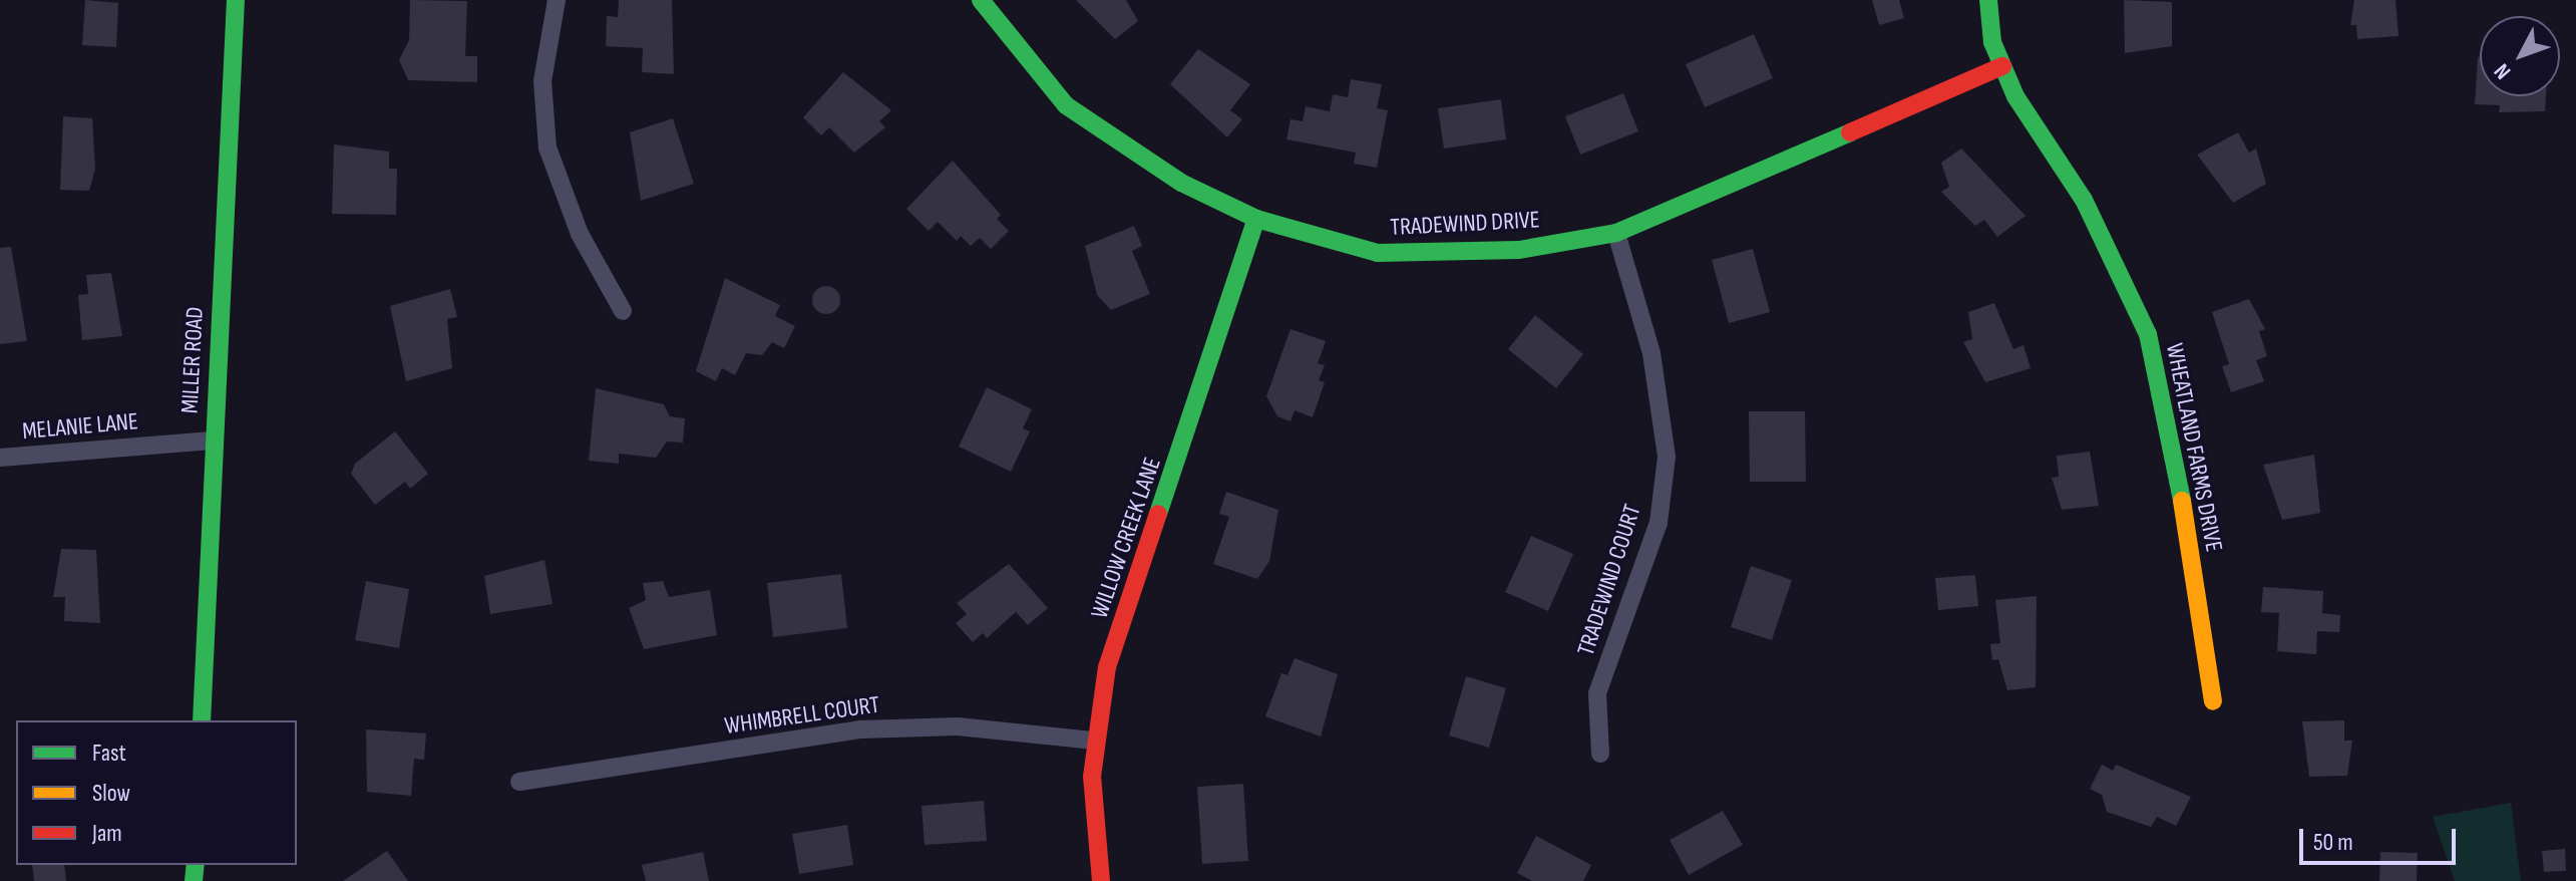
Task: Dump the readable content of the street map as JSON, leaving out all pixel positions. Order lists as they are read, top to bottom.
{
  "streets": {
    "street": [
      "TRADEWIND DRIVE",
      "MILLER ROAD",
      "MELANIE LANE",
      "WHEATLAND FARMS DRIVE",
      "WILLOW CREEK LANE",
      "TRADEWIND COURT",
      "WHIMBRELL COURT"
    ]
  },
  "crossings": [
    ["TRADEWIND DRIVE", "WHEATLAND FARMS DRIVE"],
    ["TRADEWIND DRIVE", "WILLOW CREEK LANE"],
    ["TRADEWIND DRIVE", "TRADEWIND COURT"],
    ["MILLER ROAD", "MELANIE LANE"],
    ["WILLOW CREEK LANE", "WHIMBRELL COURT"]
  ],
  "legend": ["Fast", "Slow", "Jam"],
  "scale_bar": "50 m",
  "north": "bottom left"
}
